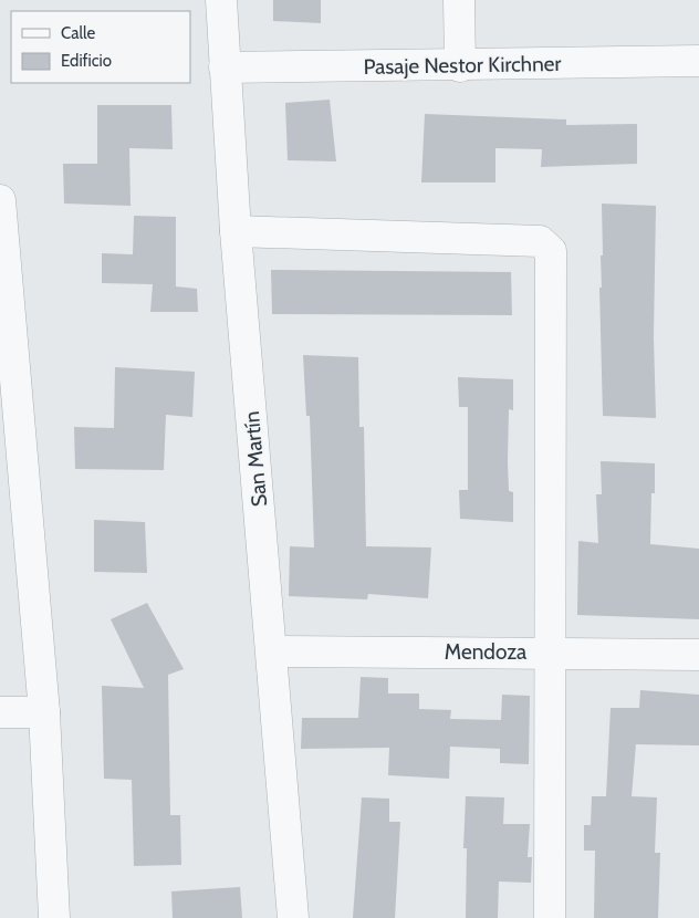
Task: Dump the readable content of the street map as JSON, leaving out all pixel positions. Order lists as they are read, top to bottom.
{
  "streets": {
    "street": ["Pasaje Nestor Kirchner", "San Martín", "Mendoza"]
  },
  "crossings": [
    ["Pasaje Nestor Kirchner", "San Martín"],
    ["San Martín", "Mendoza"]
  ],
  "legend": ["Calle", "Edificio"]
}
